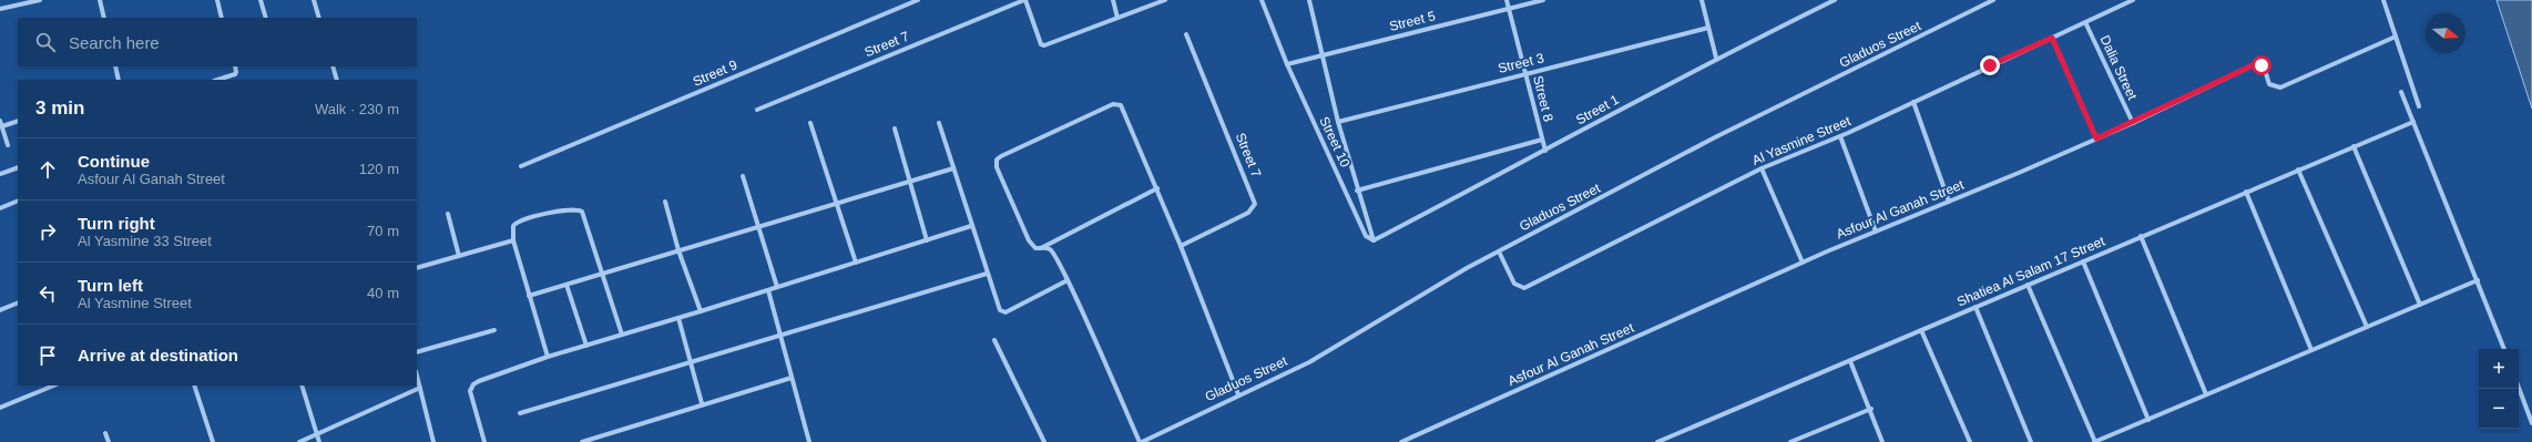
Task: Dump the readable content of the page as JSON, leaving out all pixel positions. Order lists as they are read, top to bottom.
{
  "streets": {
    "street": [
      "Street 5",
      "Street 7",
      "Gladuos Street",
      "Street 3",
      "Dalia Street",
      "Street 9",
      "Street 8",
      "Street 1",
      "Al Yasmine Street",
      "Street 10",
      "Asfour Al Ganah Street",
      "Shatiea Al Salam 17 Street"
    ]
  },
  "crossings": [
    ["Street 5", "Street 8"],
    ["Street 5", "Street 10"],
    ["Gladuos Street", "Al Yasmine Street"],
    ["Street 3", "Street 8"],
    ["Street 3", "Street 10"],
    ["Dalia Street", "Al Yasmine Street"],
    ["Dalia Street", "Asfour Al Ganah Street"],
    ["Street 8", "Street 1"],
    ["Street 1", "Street 10"]
  ],
  "north": "right",
  "page": {
    "search": "Search here",
    "heading": ["3 min", "Walk · 230 m"],
    "list": [
      ["Continue", "Asfour Al Ganah Street", "120 m"],
      ["Turn right", "Al Yasmine 33 Street", "70 m"],
      ["Turn left", "Al Yasmine Street", "40 m"],
      "Arrive at destination"
    ],
    "map_buttons": ["+", "−"]
  }
}
